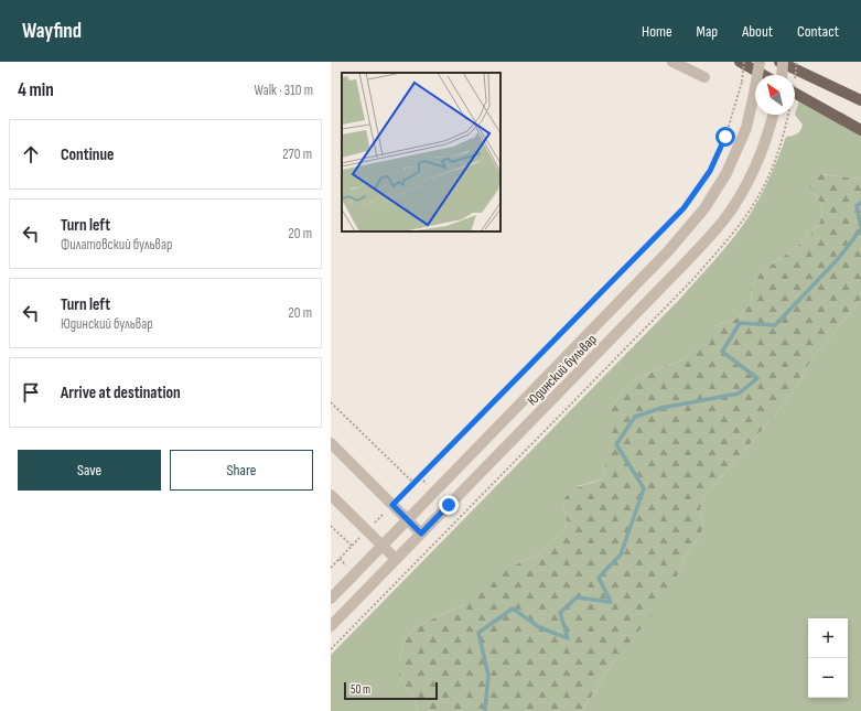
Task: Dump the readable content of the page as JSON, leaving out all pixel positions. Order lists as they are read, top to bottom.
{
  "streets": {
    "street": ["Юдинский бульвар"]
  },
  "scale_bar": "50 m",
  "north": "top left",
  "page": {
    "header": "Wayfind",
    "nav": [
      "Home",
      "Map",
      "About",
      "Contact"
    ],
    "heading": ["4 min", "Walk · 310 m"],
    "list": [
      ["Continue", "270 m"],
      ["Turn left", "Филатовский бульвар", "20 m"],
      ["Turn left", "Юдинский бульвар", "20 m"],
      "Arrive at destination"
    ],
    "buttons": ["Save", "Share"],
    "map_buttons": ["+", "−"],
    "scale": "50 m"
  }
}
